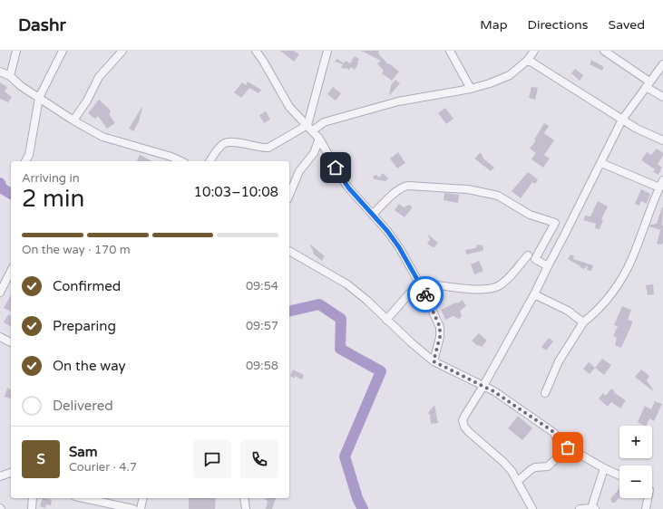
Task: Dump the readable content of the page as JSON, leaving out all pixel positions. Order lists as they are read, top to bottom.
{
  "page": {
    "header": "Dashr",
    "nav": ["Map", "Directions", "Saved"],
    "heading": ["2 min", "Arriving in", "10:03–10:08"],
    "panel": ["Sam", "Courier · 4.7"],
    "bar": "On the way · 170 m",
    "list": [
      ["Confirmed", "09:54"],
      ["Preparing", "09:57"],
      ["On the way", "09:58"],
      "Delivered"
    ],
    "map_buttons": ["+", "−"],
    "round": "S"
  }
}
